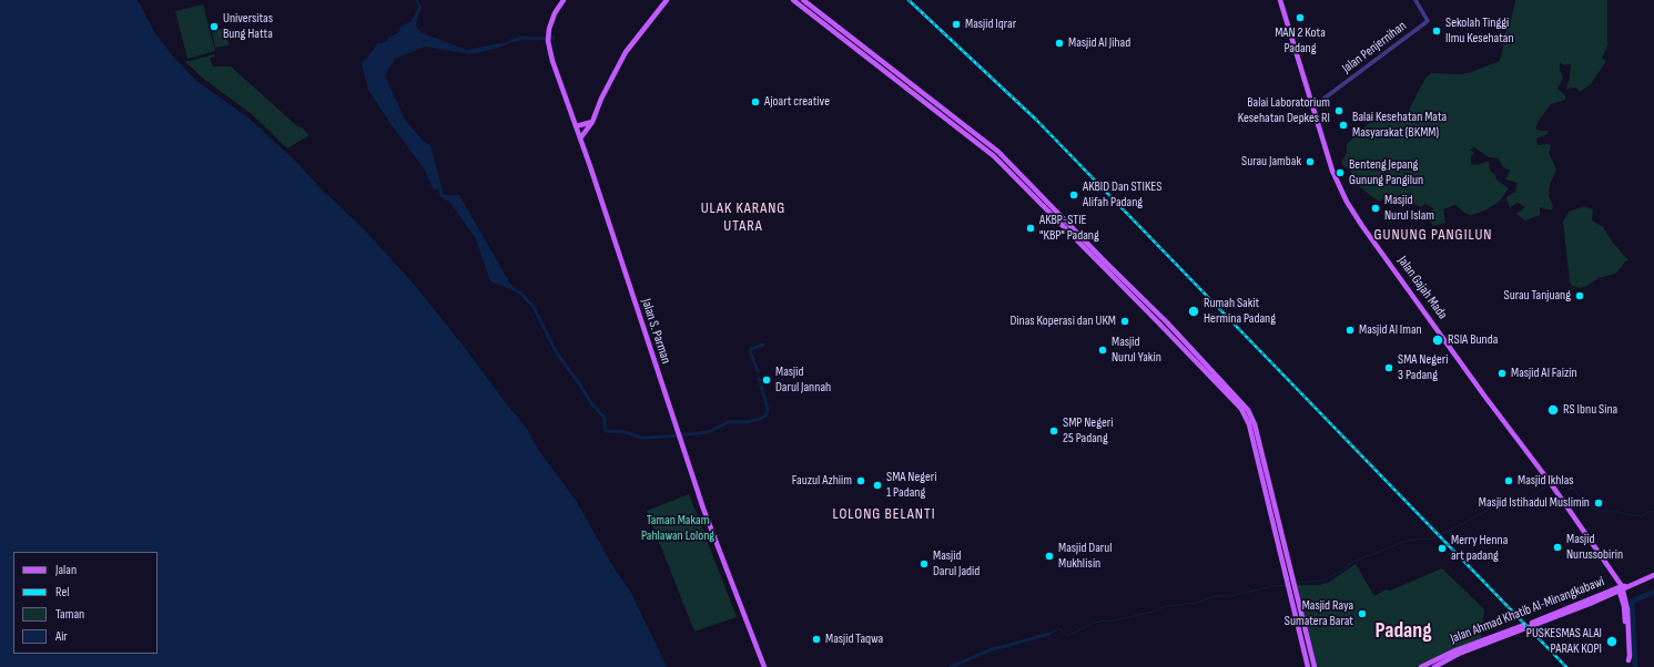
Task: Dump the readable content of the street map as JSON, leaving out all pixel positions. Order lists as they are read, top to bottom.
{
  "streets": {
    "main road": ["Jalan Gajah Mada", "Jalan S. Parman", "Jalan Ahmad Khatib Al-Minangkabawi"],
    "street": ["Jalan Penjernihan"]
  },
  "crossings": [
    ["Jalan Penjernihan", "Jalan Gajah Mada"],
    ["Jalan Gajah Mada", "Jalan Ahmad Khatib Al-Minangkabawi"]
  ],
  "districts": [
    "ULAK KARANG UTARA",
    "GUNUNG PANGILUN",
    "LOLONG BELANTI",
    "Padang"
  ],
  "parks": ["Taman Makam Pahlawan Lolong"],
  "places": [
    "MAN 2 Kota Padang",
    "Masjid Iqrar",
    "Universitas Bung Hatta",
    "Sekolah Tinggi Ilmu Kesehatan",
    "Masjid Al Jihad",
    "Ajoart creative",
    "Balai Laboratorium Kesehatan Depkes RI",
    "Balai Kesehatan Mata Masyarakat (BKMM)",
    "Surau Jambak",
    "Benteng Jepang Gunung Pangilun",
    "AKBID Dan STIKES Alifah Padang",
    "Masjid Nurul Islam",
    "AKBP-STIE \"KBP\" Padang",
    "Surau Tanjuang",
    "Rumah Sakit Hermina Padang",
    "Dinas Koperasi dan UKM",
    "Masjid Al Iman",
    "RSIA Bunda",
    "Masjid Nurul Yakin",
    "SMA Negeri 3 Padang",
    "Masjid Al Faizin",
    "Masjid Darul Jannah",
    "RS Ibnu Sina",
    "SMP Negeri 25 Padang",
    "Fauzul Azhiim",
    "Masjid Ikhlas",
    "SMA Negeri 1 Padang",
    "Masjid Istihadul Muslimin",
    "Masjid Nurussobirin",
    "Merry Henna art padang",
    "Masjid Darul Mukhlisin",
    "Masjid Darul Jadid",
    "Masjid Raya Sumatera Barat",
    "Masjid Taqwa",
    "PUSKESMAS ALAI PARAK KOPI"
  ],
  "legend": [
    "Jalan",
    "Rel",
    "Taman",
    "Air"
  ]
}
